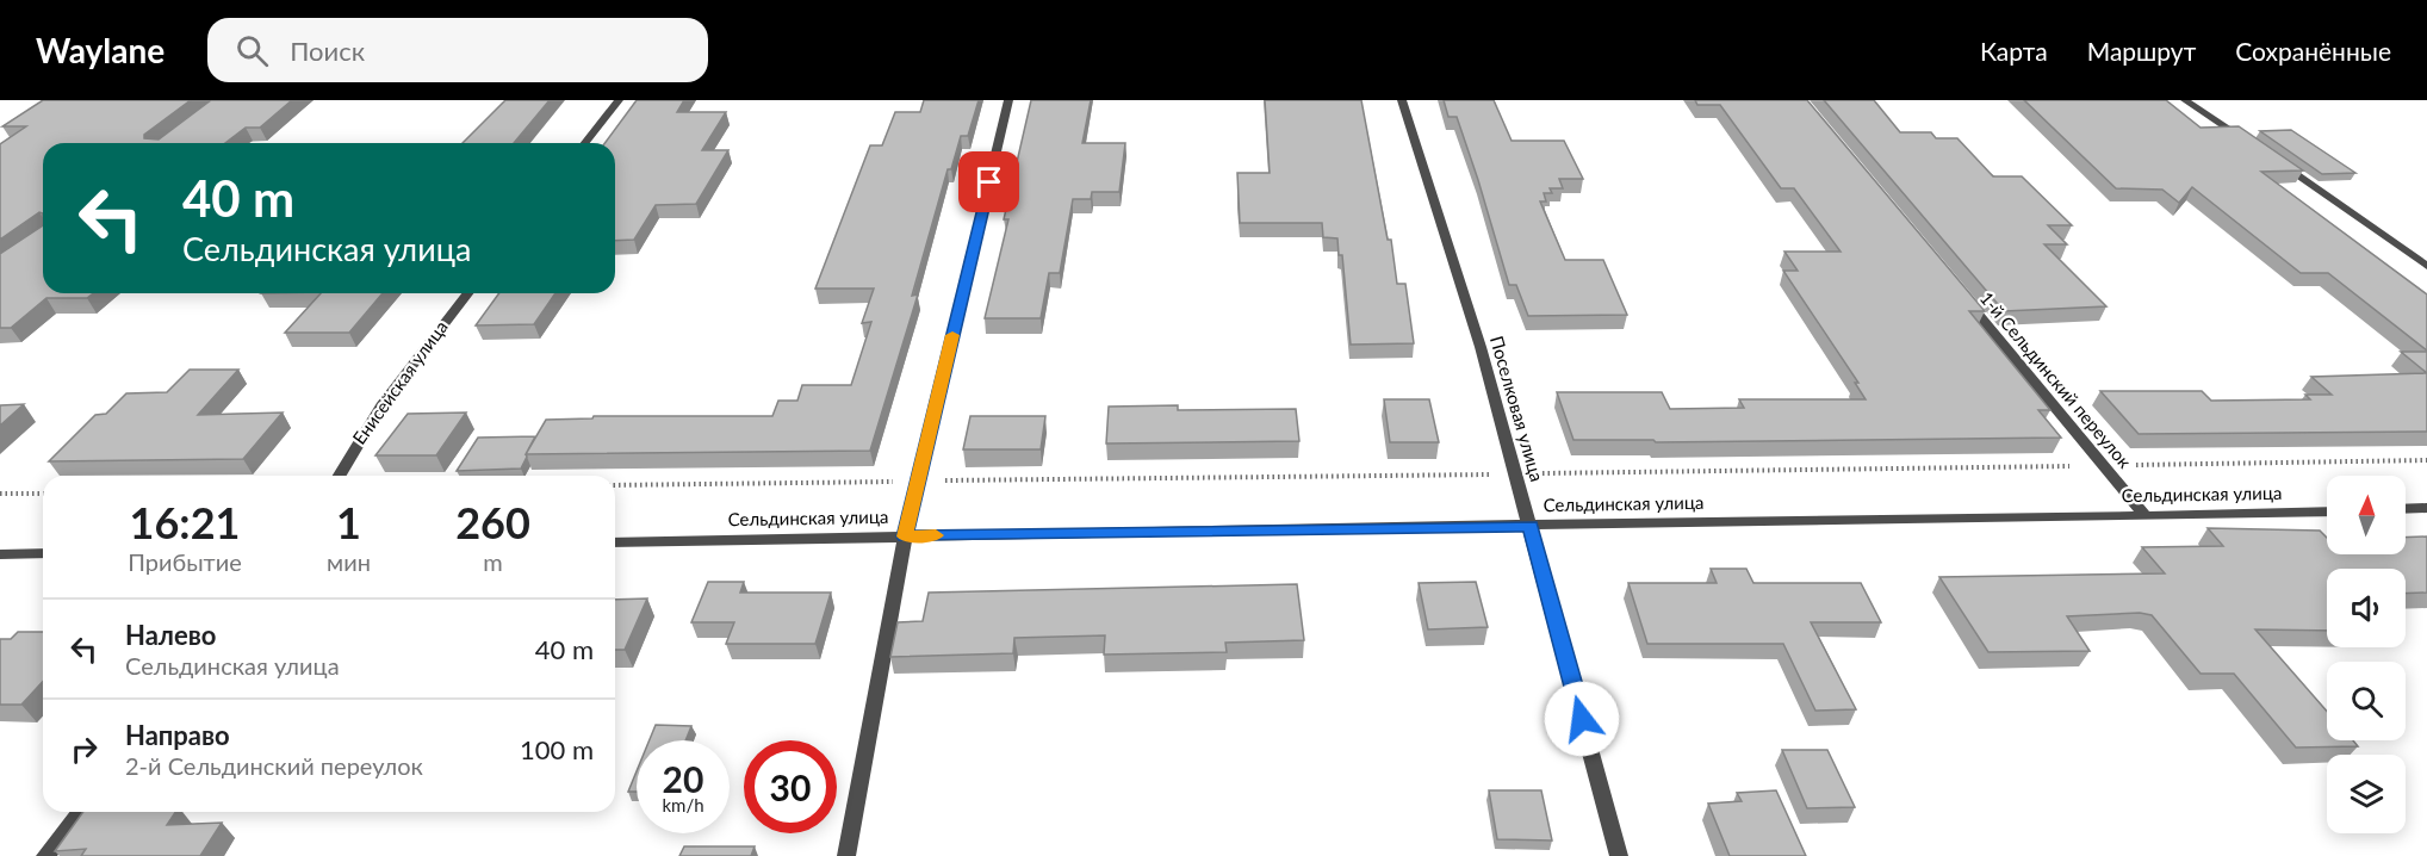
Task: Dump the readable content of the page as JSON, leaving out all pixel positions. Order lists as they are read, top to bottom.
{
  "streets": {
    "street": [
      "1-й Сельдинский переулок",
      "Енисейская улица",
      "Поселковая улица",
      "Сельдинская улица"
    ]
  },
  "crossings": [
    ["1-й Сельдинский переулок", "Сельдинская улица"],
    ["Поселковая улица", "Сельдинская улица"]
  ],
  "north": "top",
  "page": {
    "header": "Waylane",
    "search": "Поиск",
    "nav": ["Карта", "Маршрут", "Сохранённые"],
    "turn": ["40 m", "Сельдинская улица"],
    "eta": [
      "16:21",
      "Прибытие",
      "1",
      "мин",
      "260",
      "m"
    ],
    "list": [
      {
        "name": "Налево",
        "note": "Сельдинская улица",
        "value": "40 m"
      },
      {
        "name": "Направо",
        "note": "2-й Сельдинский переулок",
        "value": "100 m"
      }
    ],
    "speed": "20 km/h",
    "limit": "30"
  }
}
